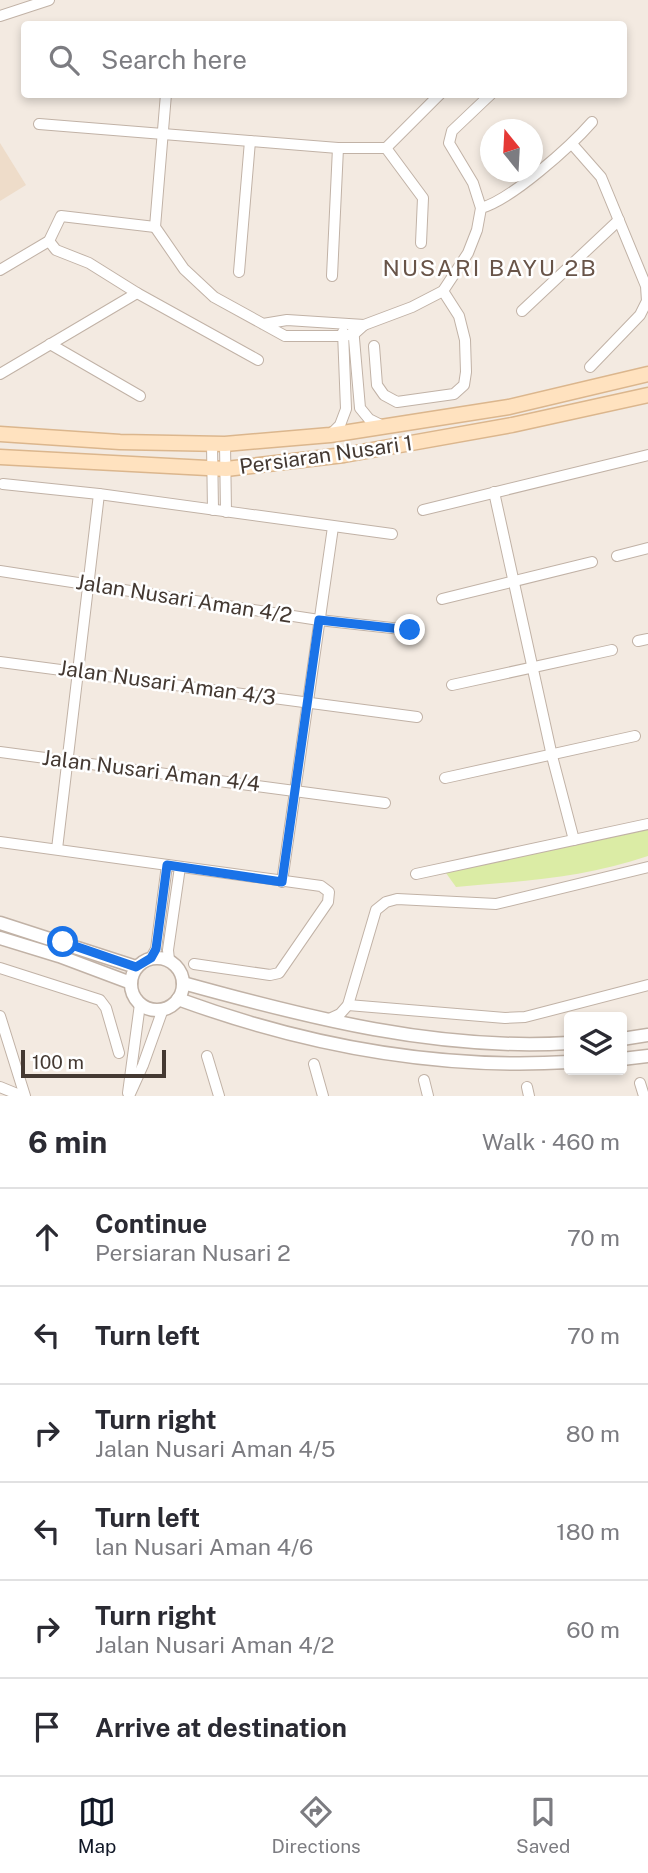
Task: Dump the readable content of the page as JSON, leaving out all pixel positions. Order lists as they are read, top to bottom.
{
  "streets": {
    "main road": ["Persiaran Nusari 1"],
    "street": ["Jalan Nusari Aman 4/2", "Jalan Nusari Aman 4/3", "Jalan Nusari Aman 4/4"]
  },
  "districts": ["NUSARI BAYU 2B"],
  "scale_bar": "100 m",
  "north": "top",
  "page": {
    "search": "Search here",
    "scale": "100 m",
    "heading": ["6 min", "Walk · 460 m"],
    "list": [
      ["Continue", "Persiaran Nusari 2", "70 m"],
      ["Turn left", "70 m"],
      ["Turn right", "Jalan Nusari Aman 4/5", "80 m"],
      ["Turn left", "lan Nusari Aman 4/6", "180 m"],
      ["Turn right", "Jalan Nusari Aman 4/2", "60 m"],
      "Arrive at destination"
    ],
    "nav": ["Map", "Directions", "Saved"]
  }
}
